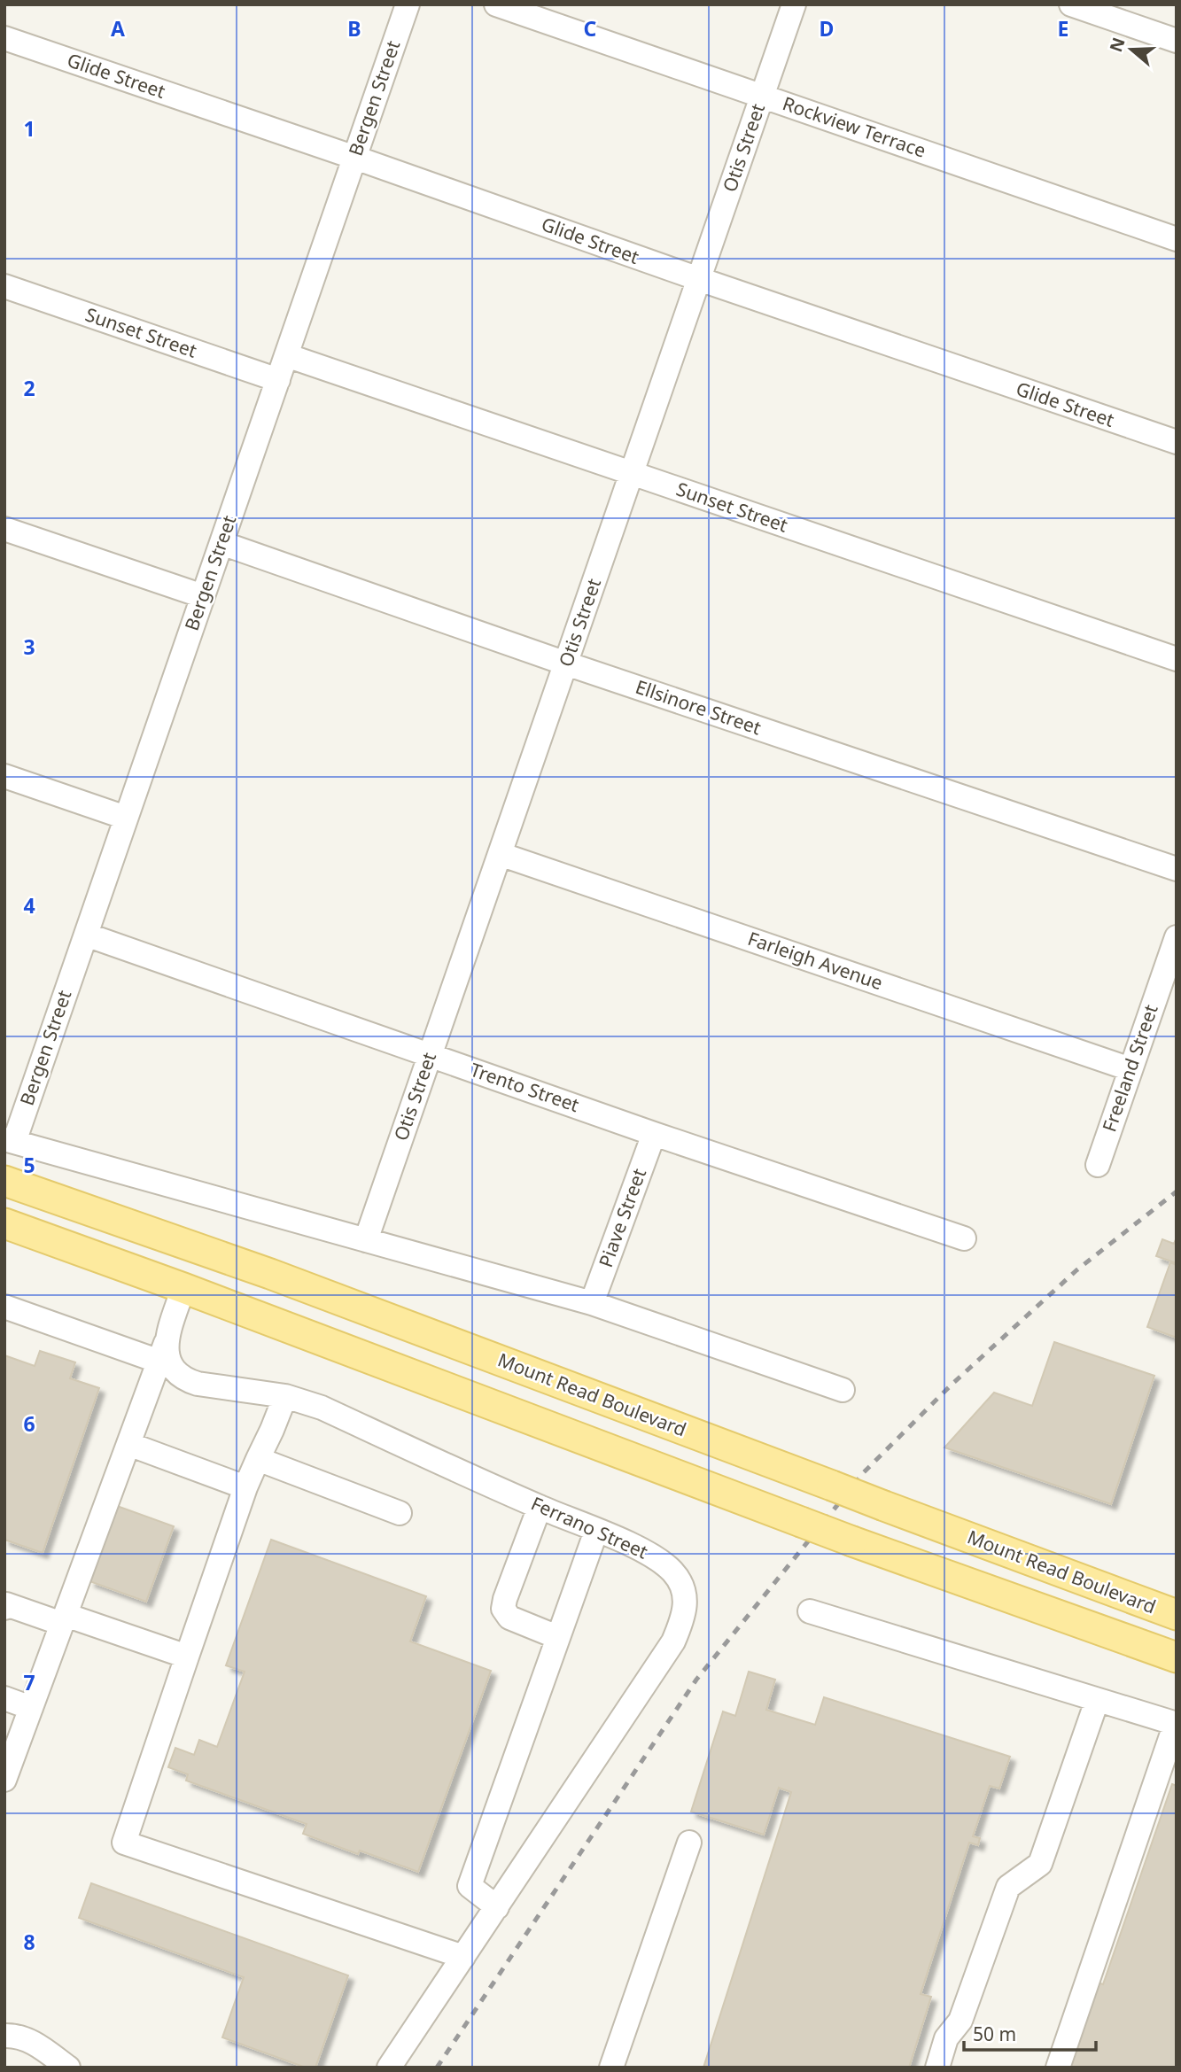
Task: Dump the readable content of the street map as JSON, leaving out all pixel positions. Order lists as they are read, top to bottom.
{
  "streets": {
    "main road": ["Mount Read Boulevard"],
    "street": [
      "Glide Street",
      "Bergen Street",
      "Rockview Terrace",
      "Otis Street",
      "Sunset Street",
      "Ellsinore Street",
      "Farleigh Avenue",
      "Freeland Street",
      "Trento Street",
      "Piave Street",
      "Ferrano Street"
    ]
  },
  "crossings": [
    ["Glide Street", "Bergen Street"],
    ["Glide Street", "Otis Street"],
    ["Bergen Street", "Sunset Street"],
    ["Bergen Street", "Ellsinore Street"],
    ["Bergen Street", "Trento Street"],
    ["Rockview Terrace", "Otis Street"],
    ["Otis Street", "Sunset Street"],
    ["Otis Street", "Ellsinore Street"],
    ["Otis Street", "Farleigh Avenue"],
    ["Otis Street", "Trento Street"],
    ["Farleigh Avenue", "Freeland Street"],
    ["Trento Street", "Piave Street"]
  ],
  "scale_bar": "50 m",
  "north": "left",
  "grid": {
    "columns": [
      "A",
      "B",
      "C",
      "D",
      "E"
    ],
    "rows": [
      "1",
      "2",
      "3",
      "4",
      "5",
      "6",
      "7",
      "8"
    ]
  }
}
